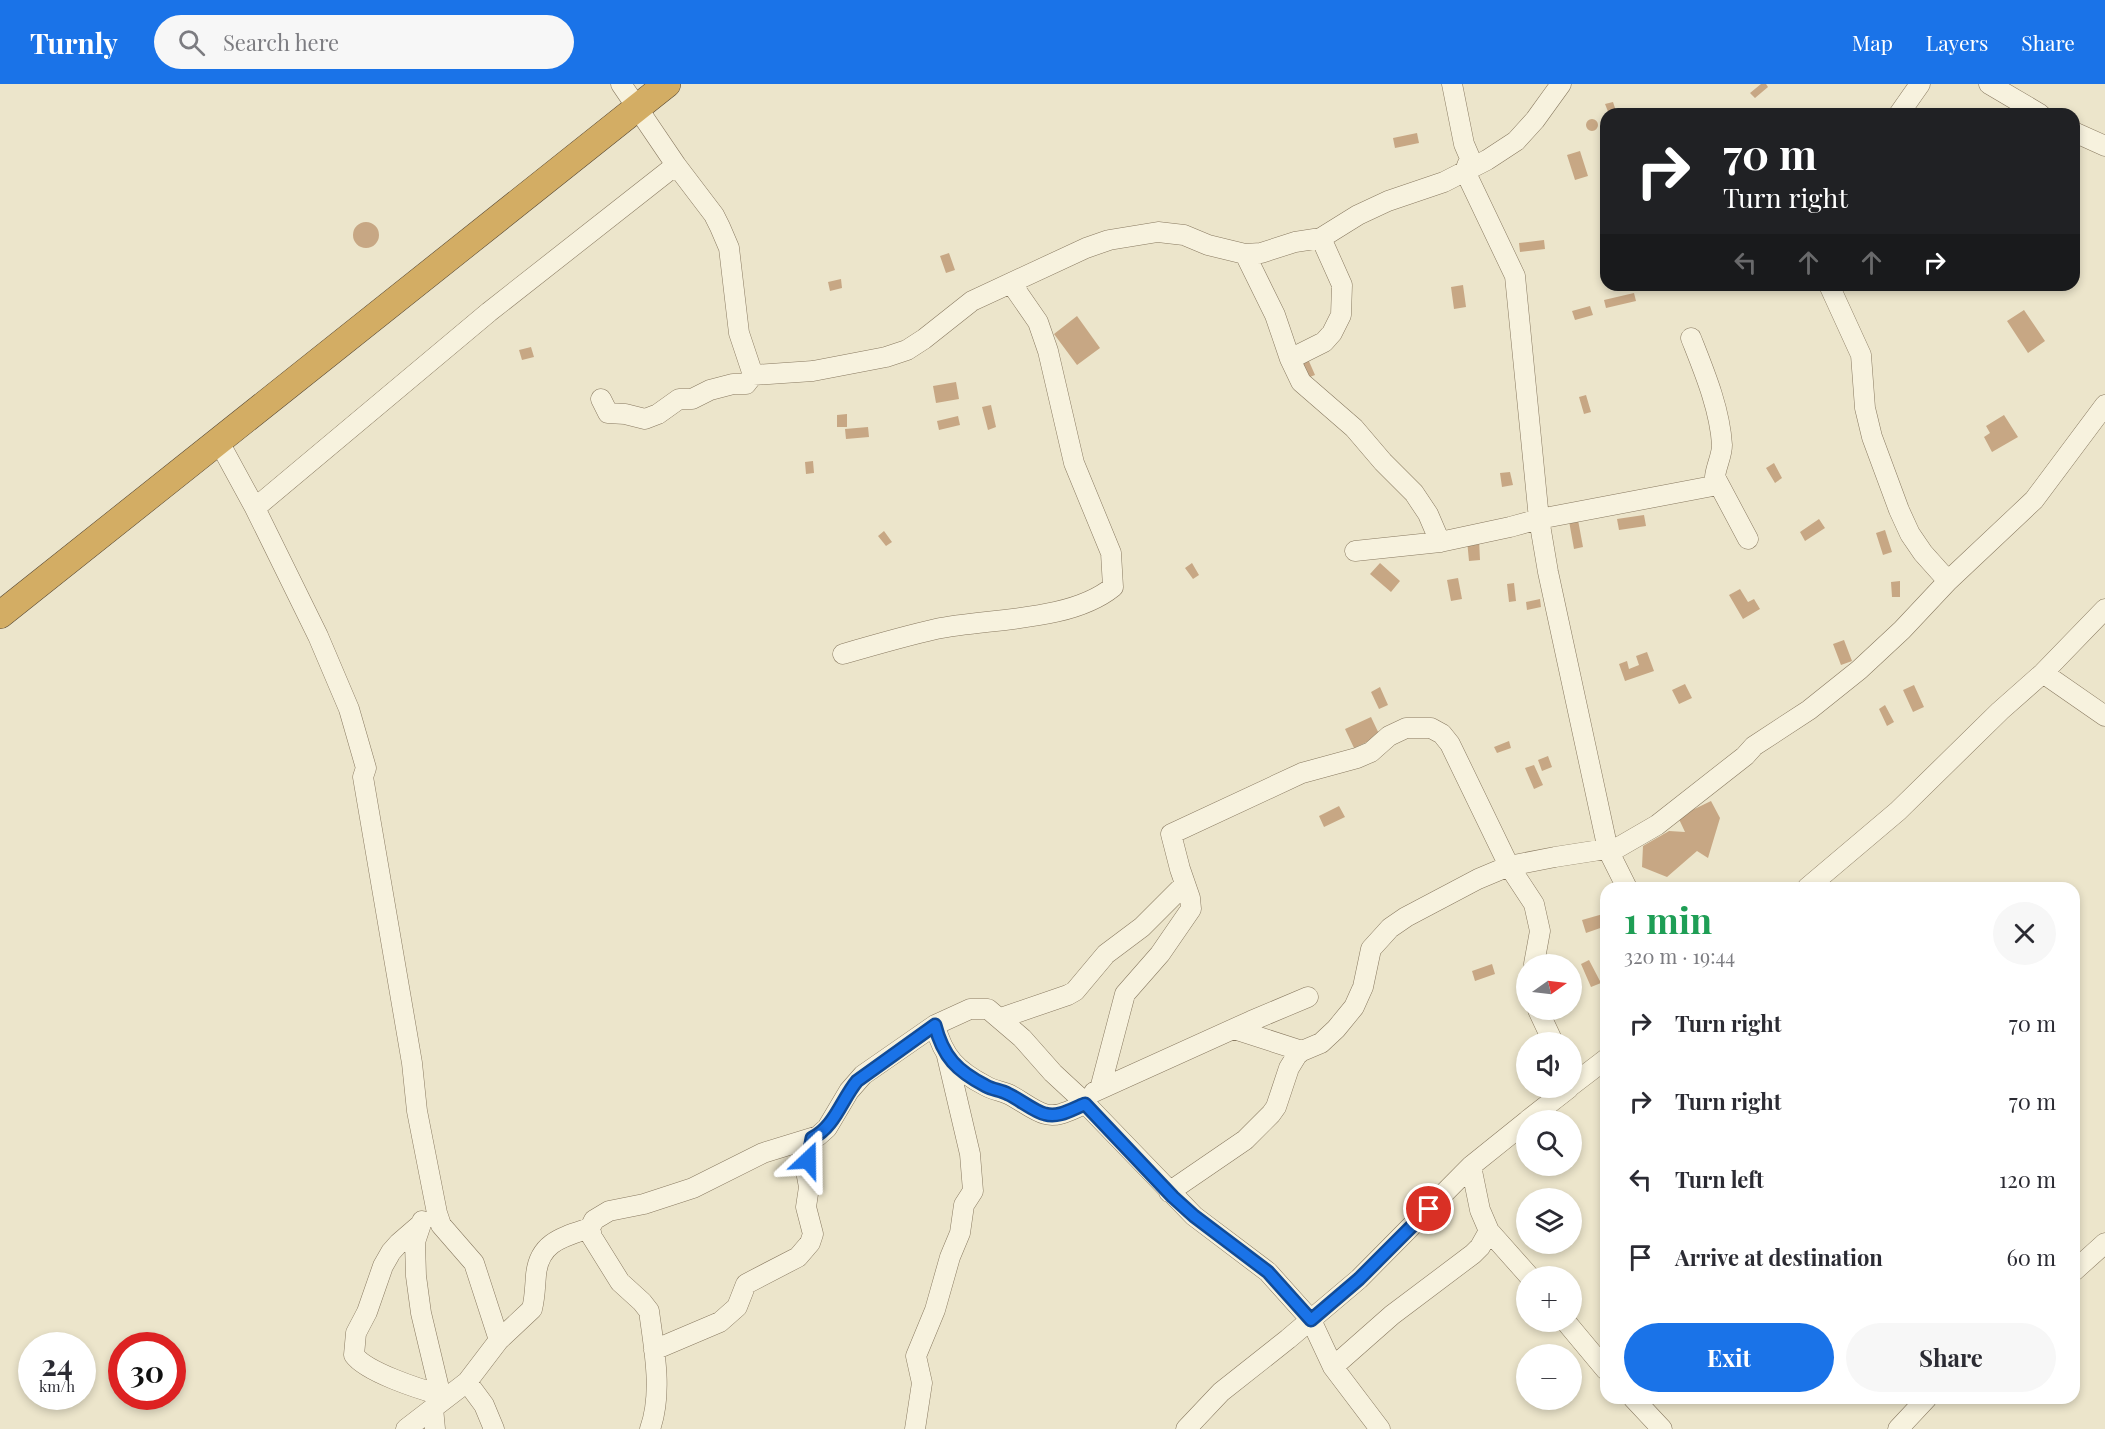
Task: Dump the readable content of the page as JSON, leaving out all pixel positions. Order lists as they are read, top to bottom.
{
  "north": "right",
  "page": {
    "header": "Turnly",
    "search": "Search here",
    "nav": ["Map", "Layers", "Share"],
    "turn": ["70 m", "Turn right"],
    "heading": ["1 min", "320 m · 19:44"],
    "map_buttons": ["+", "−"],
    "list": [
      {
        "name": "Turn right",
        "value": "70 m"
      },
      {
        "name": "Turn right",
        "value": "70 m"
      },
      {
        "name": "Turn left",
        "value": "120 m"
      },
      {
        "name": "Arrive at destination",
        "value": "60 m"
      }
    ],
    "buttons": ["Exit", "Share"],
    "speed": "24 km/h",
    "limit": "30"
  }
}
